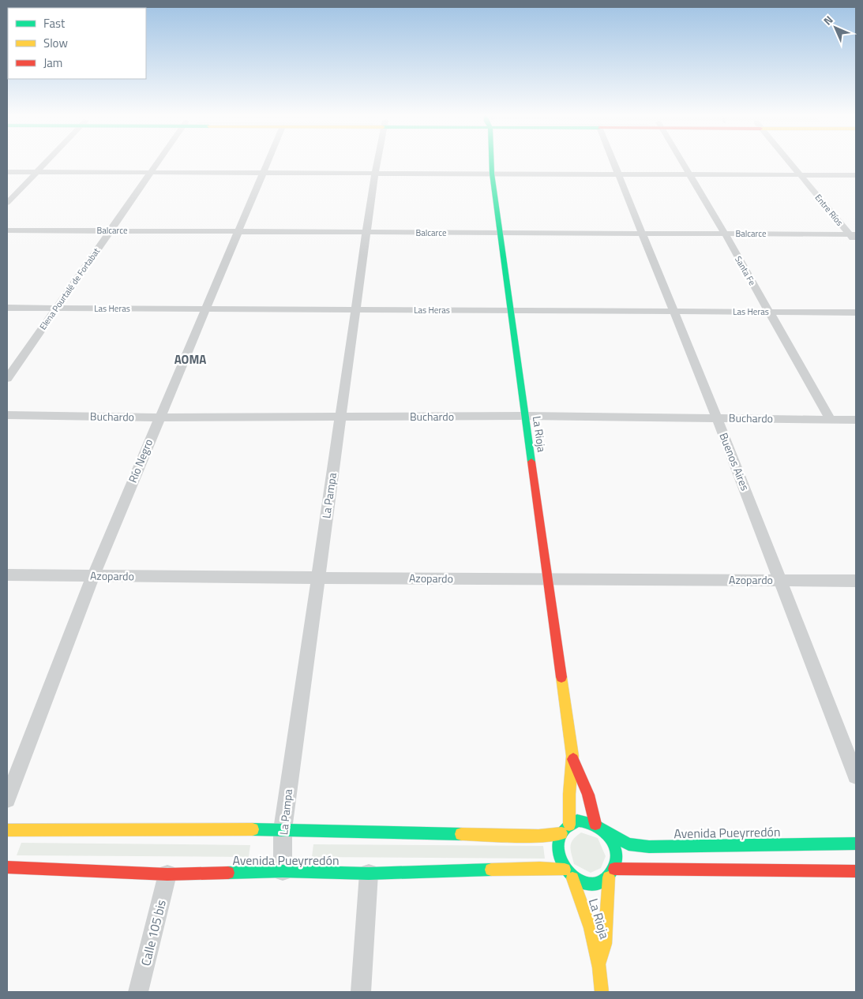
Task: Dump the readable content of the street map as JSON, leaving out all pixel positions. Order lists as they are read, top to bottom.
{
  "streets": {
    "main road": ["La Rioja", "Avenida Pueyrredón"],
    "street": [
      "Entre Ríos",
      "Balcarce",
      "Santa Fe",
      "Elena Pourtalé de Fortabat",
      "Las Heras",
      "Buchardo",
      "Río Negro",
      "Buenos Aires",
      "La Pampa",
      "Azopardo",
      "Calle 105 bis"
    ]
  },
  "crossings": [
    ["Entre Ríos", "Balcarce"],
    ["Balcarce", "Santa Fe"],
    ["Balcarce", "Elena Pourtalé de Fortabat"],
    ["Balcarce", "La Rioja"],
    ["Balcarce", "Río Negro"],
    ["Balcarce", "Buenos Aires"],
    ["Balcarce", "La Pampa"],
    ["Santa Fe", "Las Heras"],
    ["Santa Fe", "Buchardo"],
    ["Elena Pourtalé de Fortabat", "Las Heras"],
    ["Las Heras", "La Rioja"],
    ["Las Heras", "Río Negro"],
    ["Las Heras", "Buenos Aires"],
    ["Las Heras", "La Pampa"],
    ["Buchardo", "La Rioja"],
    ["Buchardo", "Río Negro"],
    ["Buchardo", "Buenos Aires"],
    ["Buchardo", "La Pampa"],
    ["La Rioja", "Azopardo"],
    ["La Rioja", "Avenida Pueyrredón"],
    ["Río Negro", "Azopardo"],
    ["Buenos Aires", "Azopardo"],
    ["La Pampa", "Azopardo"],
    ["La Pampa", "Avenida Pueyrredón"],
    ["Avenida Pueyrredón", "Calle 105 bis"]
  ],
  "districts": ["AOMA"],
  "legend": ["Fast", "Slow", "Jam"],
  "north": "top left"
}
